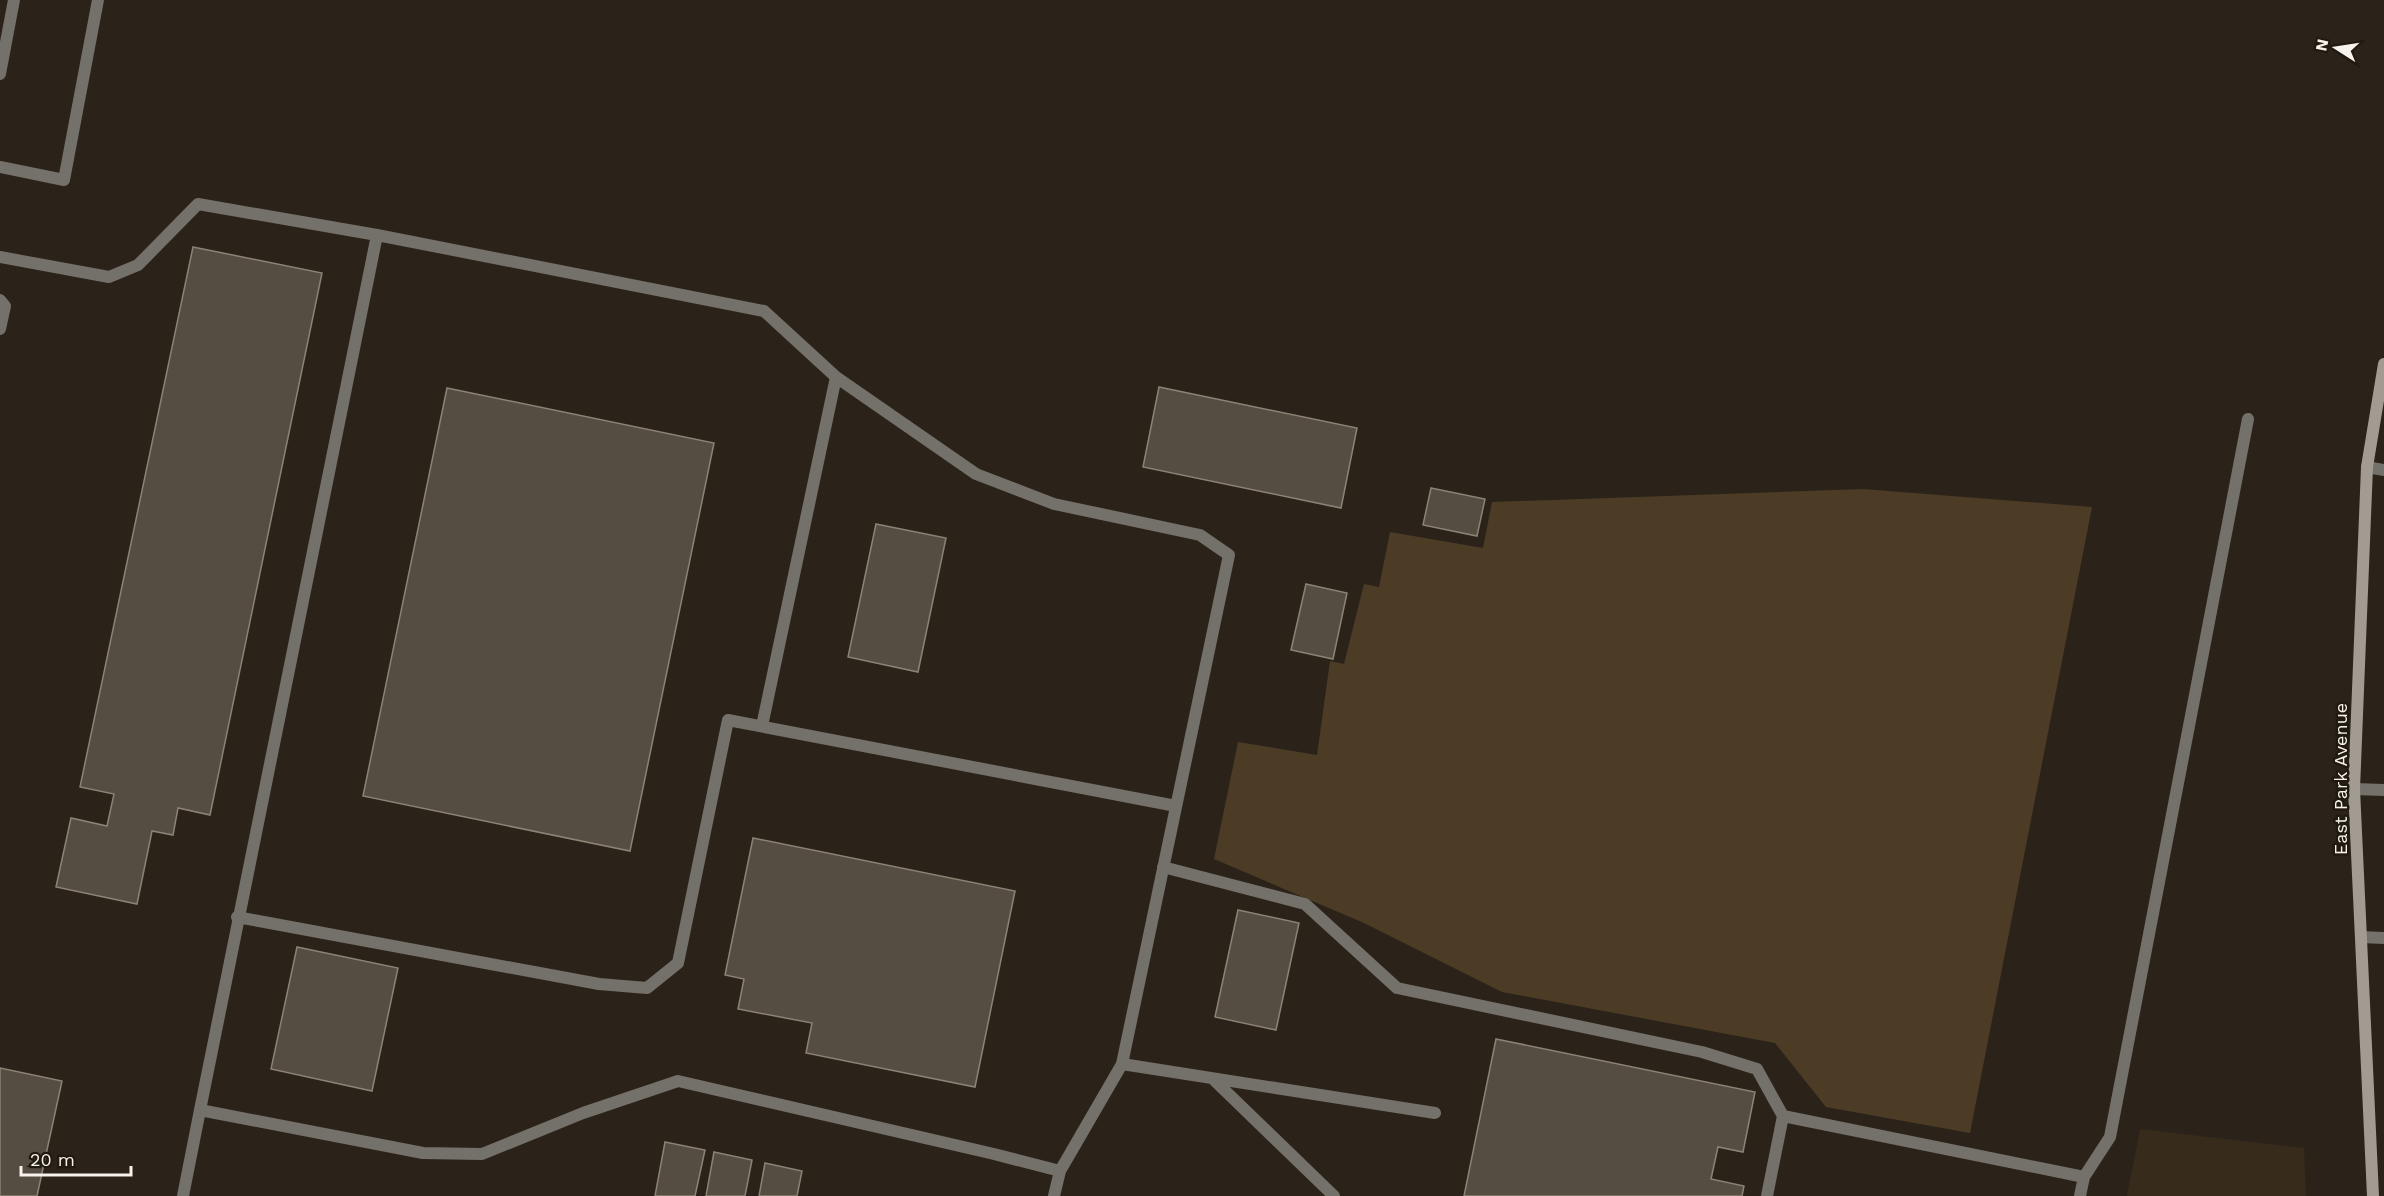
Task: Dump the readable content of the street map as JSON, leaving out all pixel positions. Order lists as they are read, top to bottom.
{
  "streets": {
    "main road": ["East Park Avenue"]
  },
  "scale_bar": "20 m",
  "north": "left"
}
